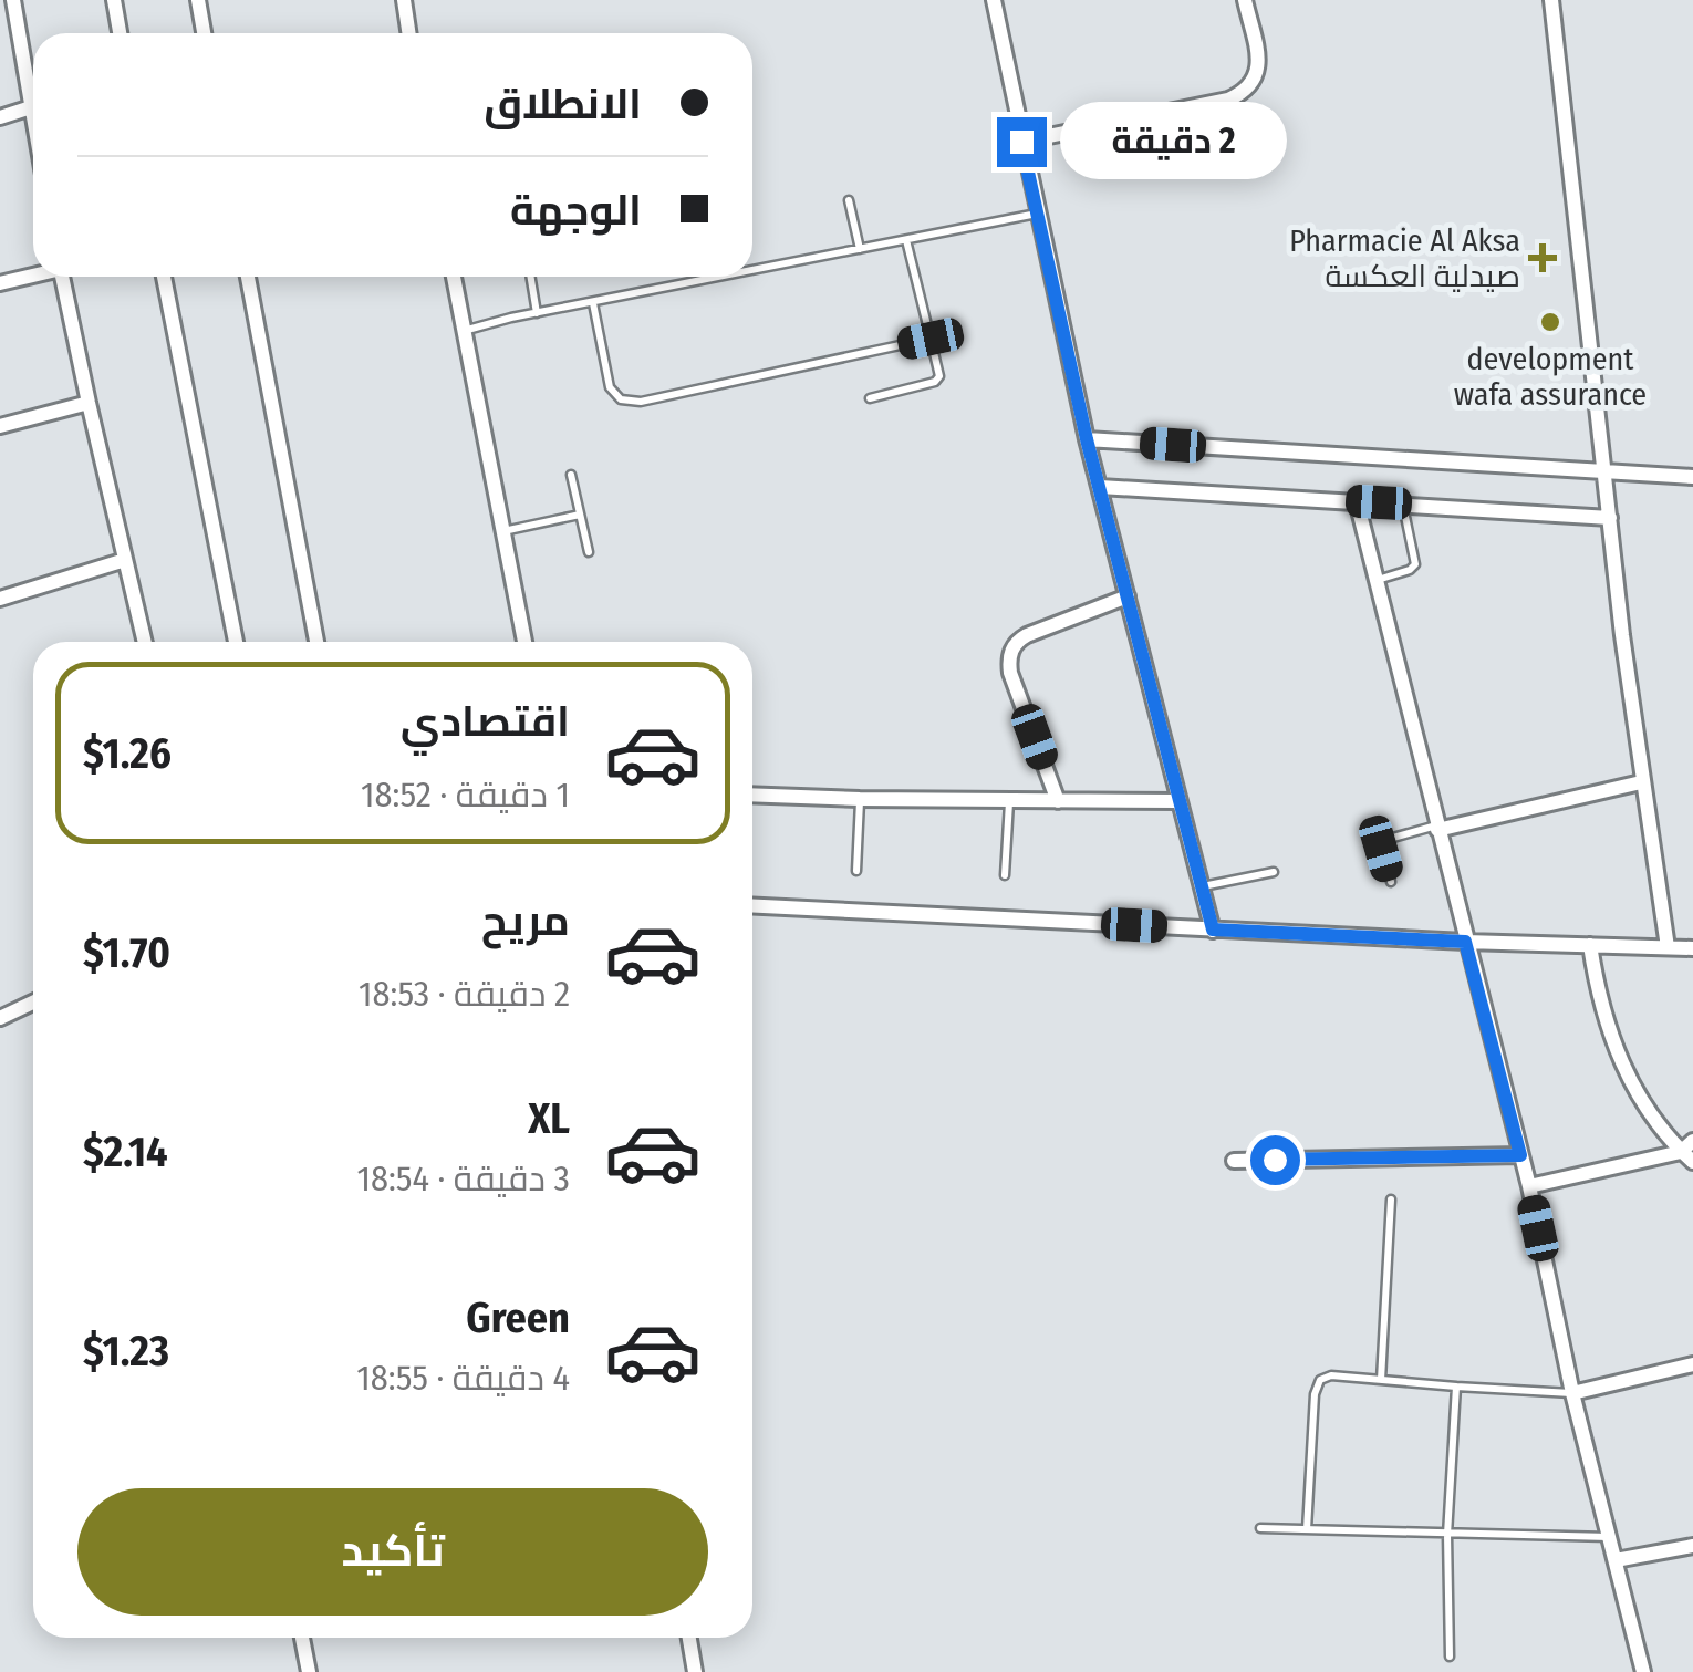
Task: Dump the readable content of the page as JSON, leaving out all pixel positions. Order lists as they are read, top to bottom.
{
  "places": {
    "health": ["Pharmacie Al Aksa صيدلية العكسة"],
    "other": ["development wafa assurance"]
  },
  "page": {
    "banner": ["الانطلاق", "الوجهة"],
    "bubble": "2 دقيقة",
    "list": [
      {
        "name": "اقتصادي",
        "note": "1 دقيقة · 18:52",
        "value": "$1.26"
      },
      {
        "name": "مريح",
        "note": "2 دقيقة · 18:53",
        "value": "$1.70"
      },
      {
        "name": "XL",
        "note": "3 دقيقة · 18:54",
        "value": "$2.14"
      },
      {
        "name": "Green",
        "note": "4 دقيقة · 18:55",
        "value": "$1.23"
      }
    ],
    "buttons": "تأكيد"
  }
}
